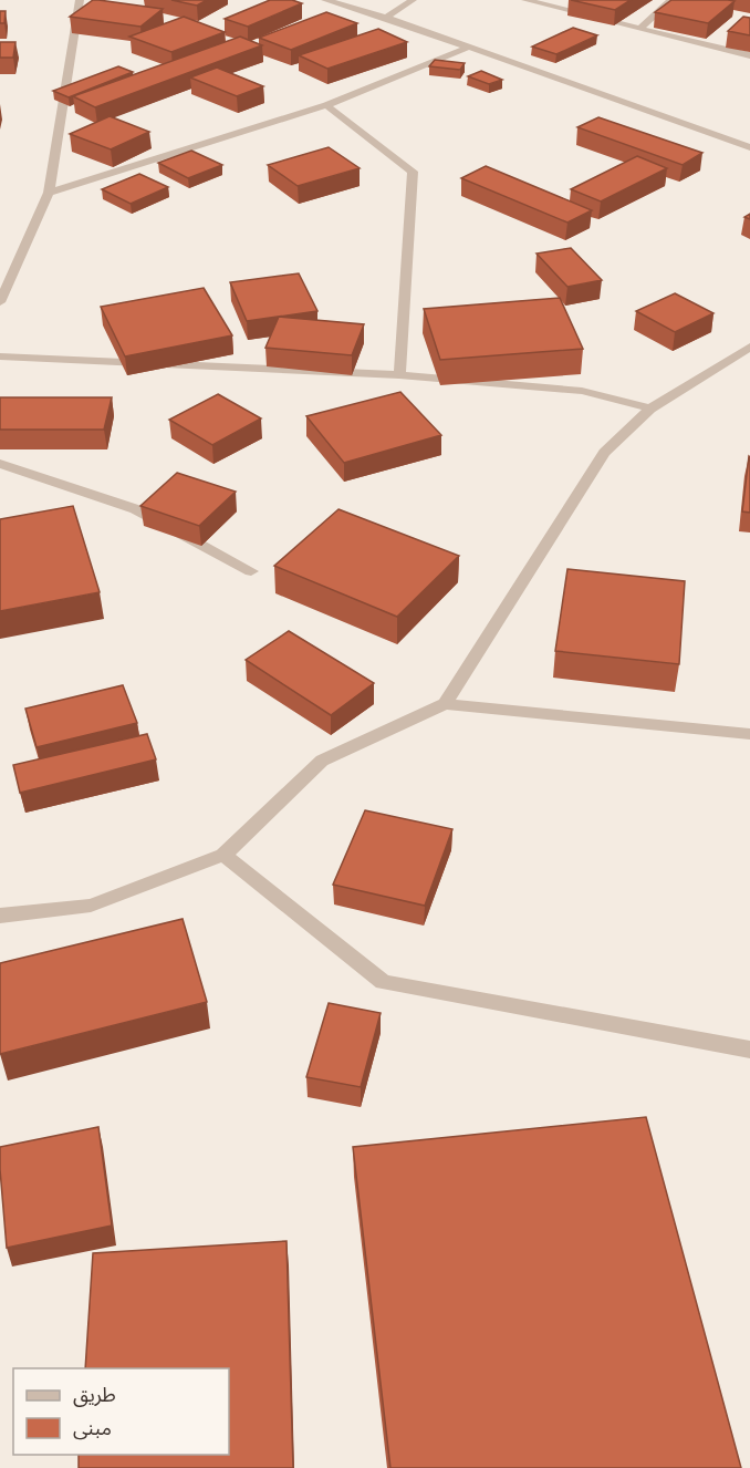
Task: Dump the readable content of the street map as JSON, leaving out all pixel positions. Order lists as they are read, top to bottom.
{
  "legend": ["طريق", "مبنى"]
}
